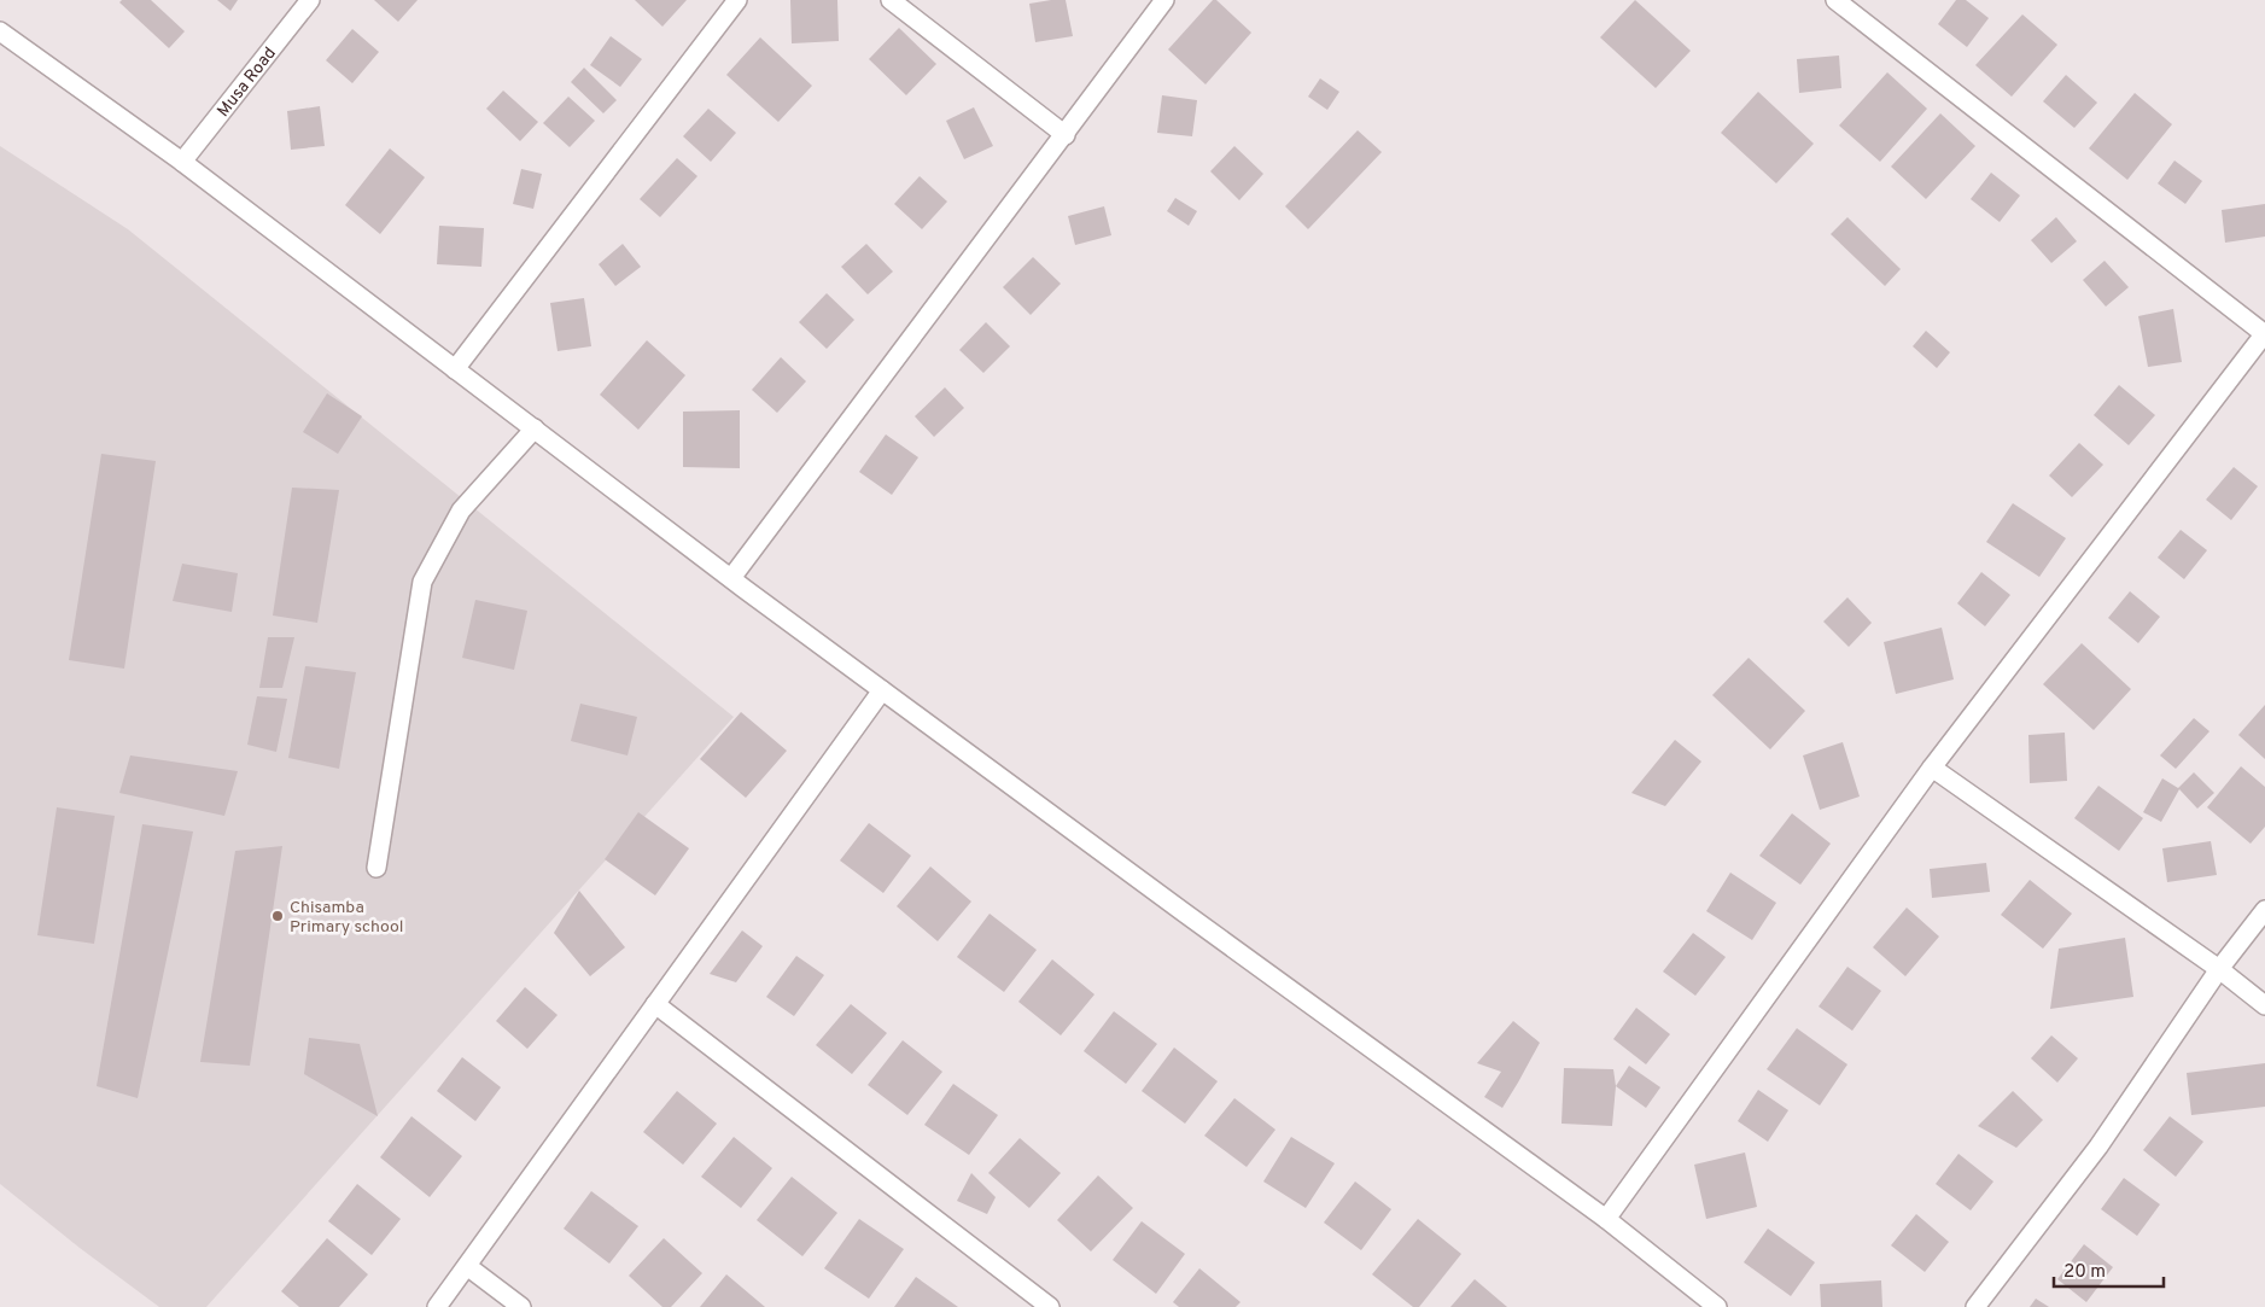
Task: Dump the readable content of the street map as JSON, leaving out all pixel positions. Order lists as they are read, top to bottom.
{
  "streets": {
    "street": ["Musa Road"]
  },
  "places": ["Chisamba Primary school"],
  "scale_bar": "20 m"
}
